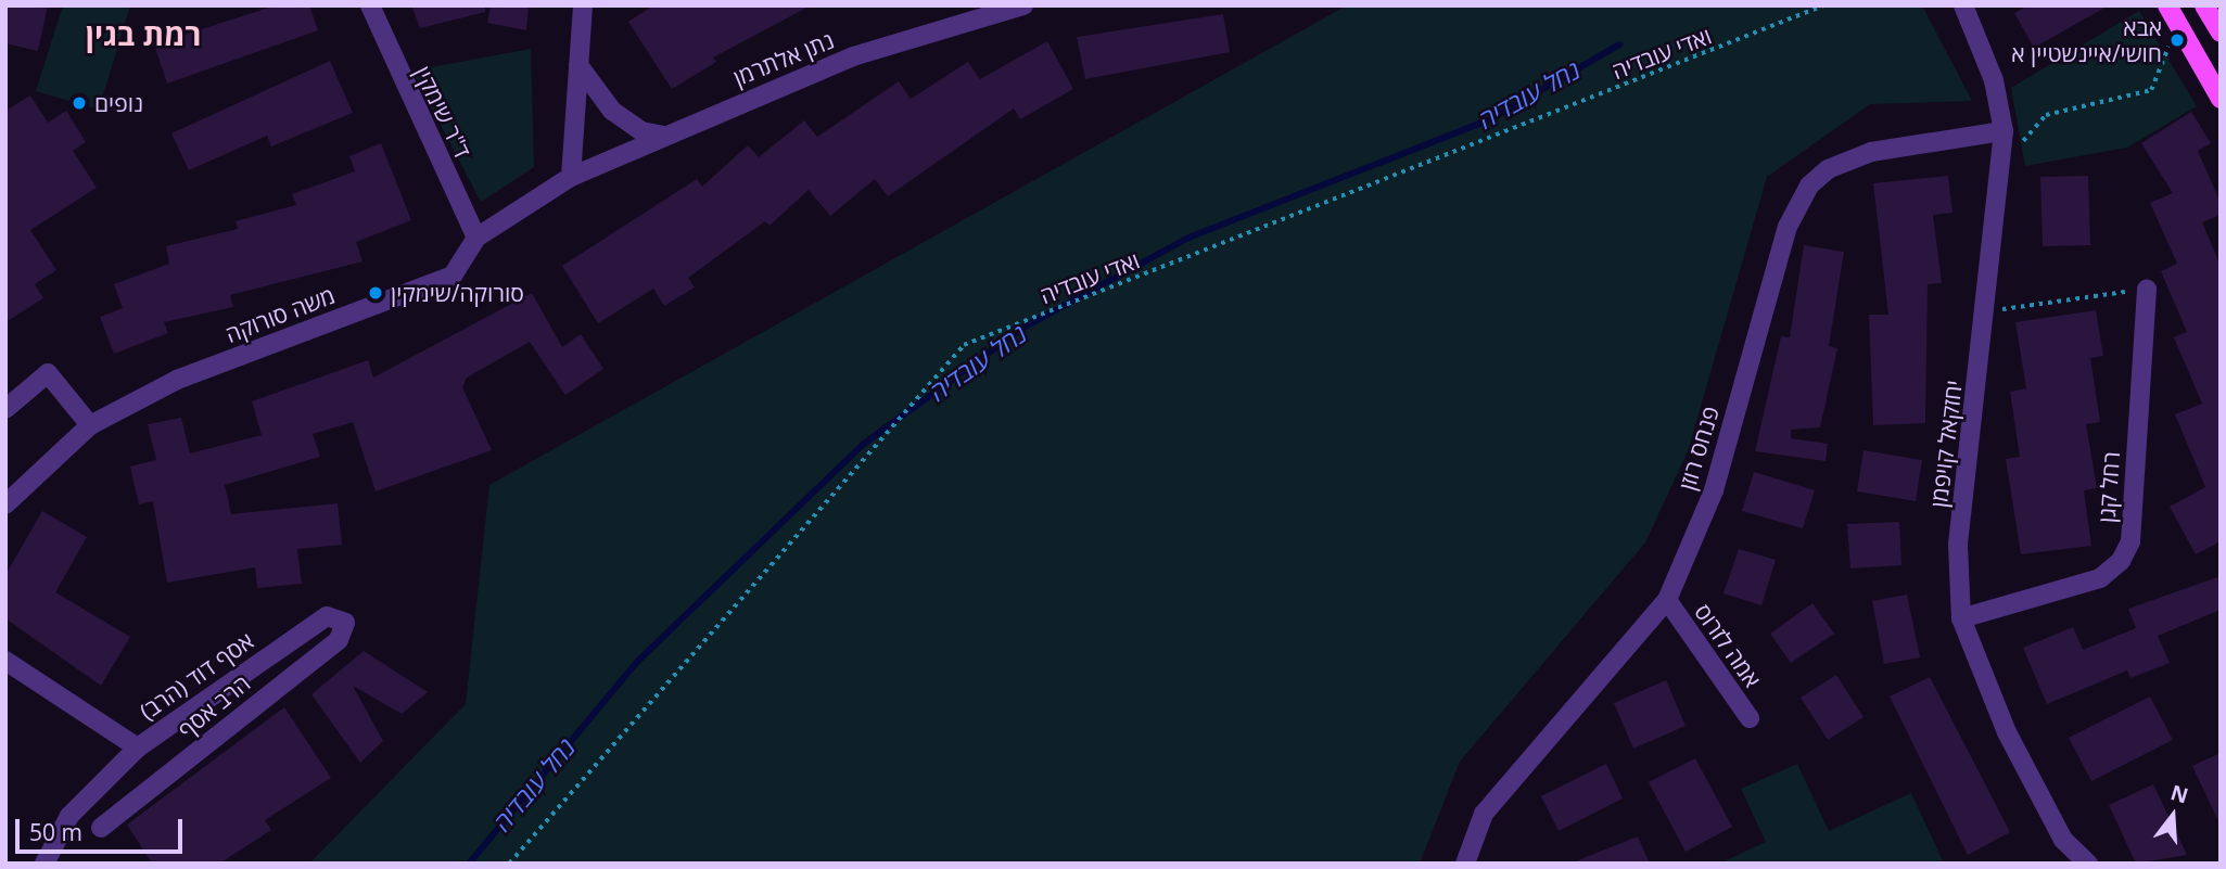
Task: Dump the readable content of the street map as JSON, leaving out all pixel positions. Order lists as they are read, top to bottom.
{
  "streets": {
    "street": [
      "נתן אלתרמן",
      "ד\"ר שימקין",
      "משה סורוקה",
      "יחזקאל קויפמן",
      "פנחס רוזן",
      "רחל קגן",
      "אמה לזרוס",
      "אסף דוד (הרב)",
      "הרב אסף"
    ],
    "path": ["ואדי עובדיה"]
  },
  "crossings": [
    ["נתן אלתרמן", "משה סורוקה"],
    ["ד\"ר שימקין", "משה סורוקה"],
    ["יחזקאל קויפמן", "פנחס רוזן"],
    ["יחזקאל קויפמן", "רחל קגן"],
    ["פנחס רוזן", "אמה לזרוס"],
    ["אסף דוד (הרב)", "הרב אסף"]
  ],
  "districts": ["רמת בגין"],
  "water": ["נחל עובדיה"],
  "places": ["אבא חושי/איינשטיין א", "נופים", "סורוקה/שימקין"],
  "scale_bar": "50 m",
  "north": "top"
}
